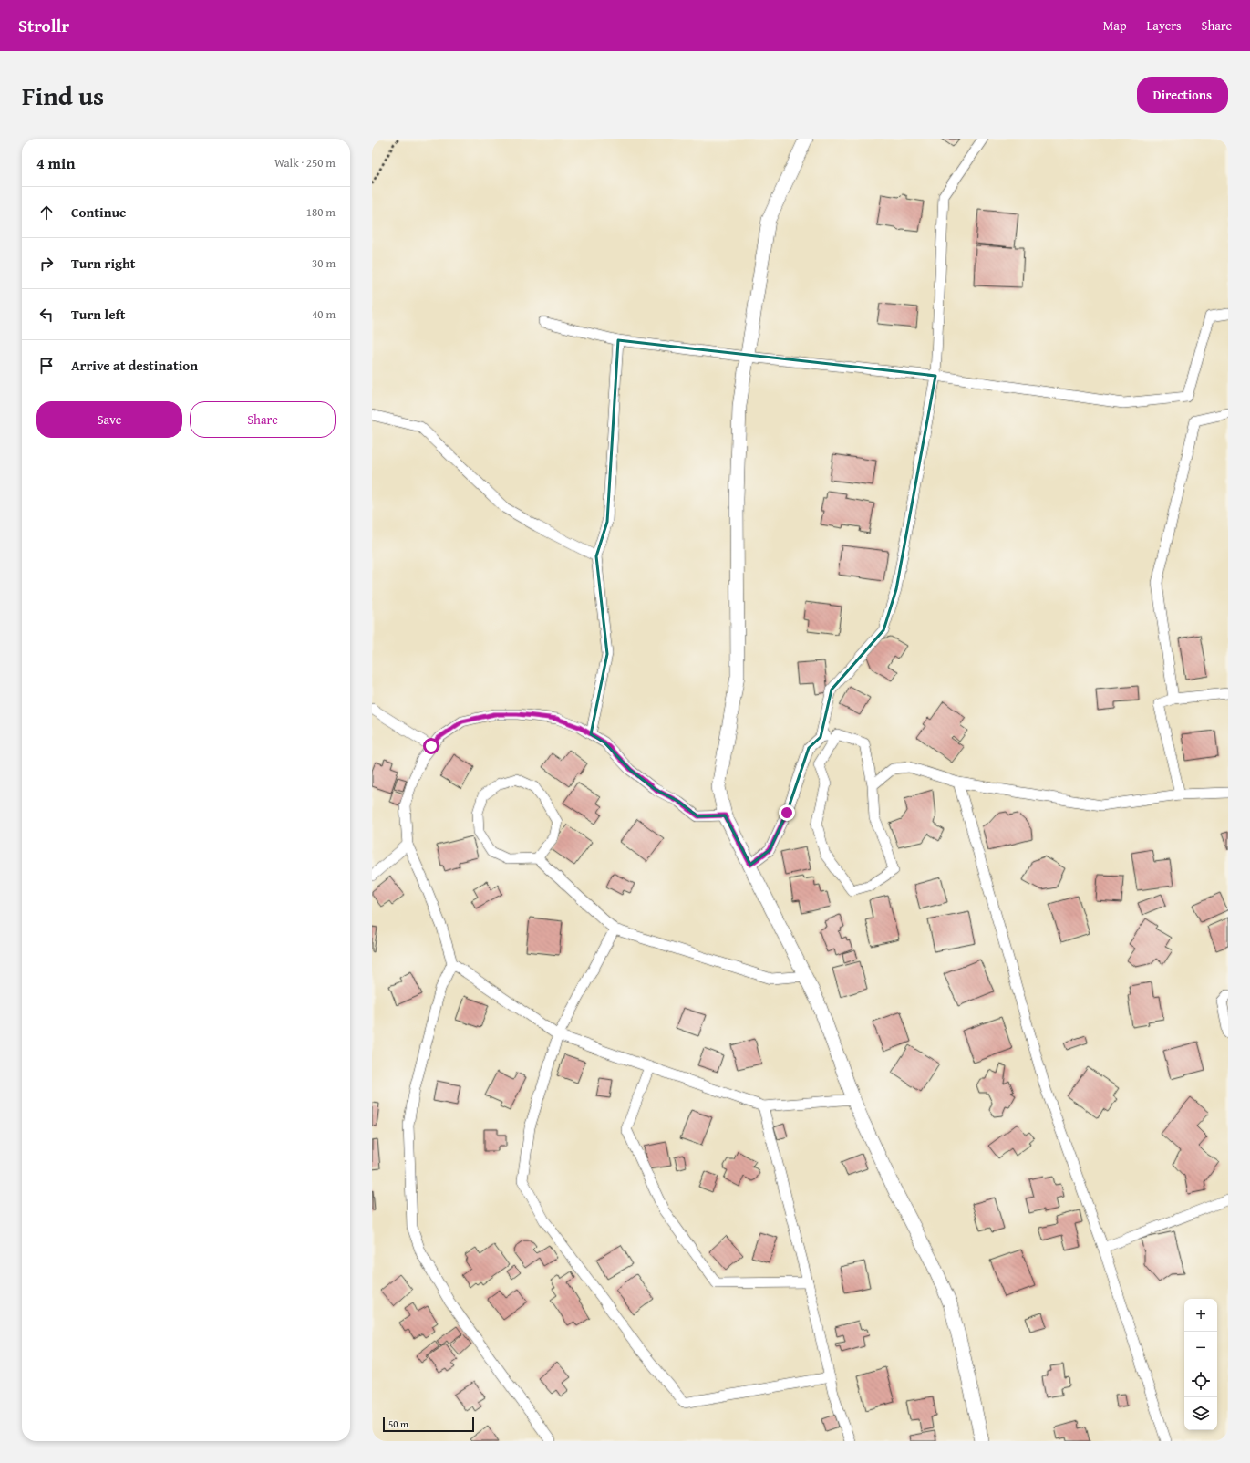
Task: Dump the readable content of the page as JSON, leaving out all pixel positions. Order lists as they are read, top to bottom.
{
  "scale_bar": "50 m",
  "page": {
    "header": "Strollr",
    "nav": ["Map", "Layers", "Share"],
    "title": "Find us",
    "buttons": [
      "Directions",
      ["Save", "Share"]
    ],
    "heading": ["4 min", "Walk · 250 m"],
    "list": [
      ["Continue", "180 m"],
      ["Turn right", "30 m"],
      ["Turn left", "40 m"],
      "Arrive at destination"
    ],
    "map_buttons": ["+", "−"],
    "scale": "50 m"
  }
}
